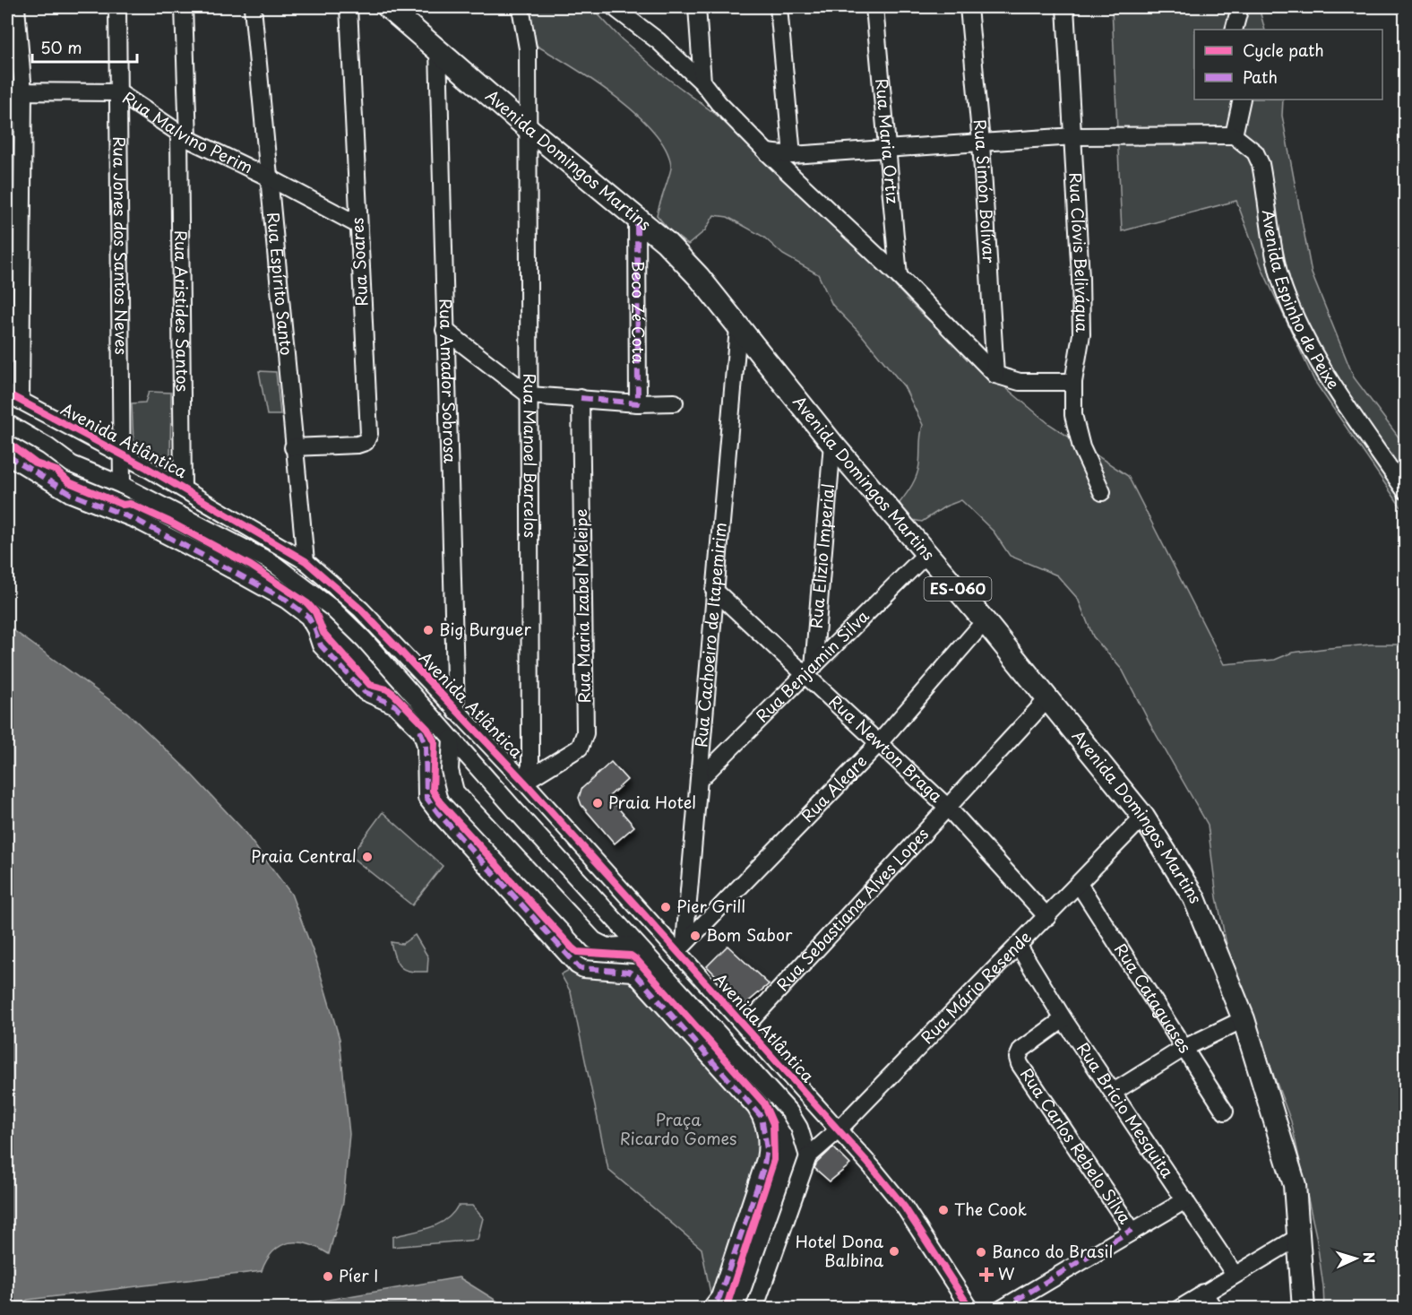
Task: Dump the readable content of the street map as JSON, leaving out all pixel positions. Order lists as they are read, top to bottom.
{
  "streets": {
    "main road": ["Avenida Domingos Martins", "ES-060"],
    "street": [
      "Rua Malvino Perim",
      "Rua Maria Ortiz",
      "Rua Simón Bolívar",
      "Rua Jones dos Santos Neves",
      "Rua Clóvis Beliváqua",
      "Rua Soares",
      "Rua Espírito Santo",
      "Avenida Espinho de Peixe",
      "Rua Aristides Santos",
      "Beco Zé Cota",
      "Rua Amador Sobrosa",
      "Avenida Atlântica",
      "Rua Manoel Barcelos",
      "Rua Elizio Imperial",
      "Rua Maria Izabel Meleipe",
      "Rua Cachoeiro de Itapemirim",
      "Rua Benjamin Silva",
      "Rua Newton Braga",
      "Rua Alegre",
      "Rua Sebastiana Alves Lopes",
      "Rua Mário Resende",
      "Rua Cataguases",
      "Rua Brício Mesquita",
      "Rua Carlos Rebelo Silva"
    ]
  },
  "crossings": [
    ["Rua Malvino Perim", "Rua Jones dos Santos Neves"],
    ["Rua Malvino Perim", "Rua Soares"],
    ["Rua Malvino Perim", "Rua Espírito Santo"],
    ["Rua Malvino Perim", "Rua Aristides Santos"],
    ["Avenida Domingos Martins", "Beco Zé Cota"],
    ["Avenida Domingos Martins", "Rua Amador Sobrosa"],
    ["Avenida Domingos Martins", "Rua Manoel Barcelos"],
    ["Avenida Domingos Martins", "Rua Elizio Imperial"],
    ["Avenida Domingos Martins", "Rua Cachoeiro de Itapemirim"],
    ["Avenida Domingos Martins", "Rua Benjamin Silva"],
    ["Avenida Domingos Martins", "Rua Alegre"],
    ["Avenida Domingos Martins", "Rua Sebastiana Alves Lopes"],
    ["Avenida Domingos Martins", "Rua Mário Resende"],
    ["Rua Jones dos Santos Neves", "Avenida Atlântica"],
    ["Rua Soares", "Rua Espírito Santo"],
    ["Rua Espírito Santo", "Avenida Atlântica"],
    ["Rua Aristides Santos", "Avenida Atlântica"],
    ["Rua Amador Sobrosa", "Avenida Atlântica"],
    ["Avenida Atlântica", "Rua Manoel Barcelos"],
    ["Avenida Atlântica", "Rua Maria Izabel Meleipe"],
    ["Avenida Atlântica", "Rua Cachoeiro de Itapemirim"],
    ["Avenida Atlântica", "Rua Alegre"],
    ["Avenida Atlântica", "Rua Sebastiana Alves Lopes"],
    ["Avenida Atlântica", "Rua Mário Resende"],
    ["Rua Manoel Barcelos", "Rua Maria Izabel Meleipe"],
    ["Rua Elizio Imperial", "Rua Benjamin Silva"],
    ["Rua Elizio Imperial", "Rua Newton Braga"],
    ["Rua Cachoeiro de Itapemirim", "Rua Benjamin Silva"],
    ["Rua Cachoeiro de Itapemirim", "Rua Newton Braga"],
    ["Rua Cachoeiro de Itapemirim", "Rua Alegre"],
    ["Rua Benjamin Silva", "Rua Newton Braga"],
    ["Rua Newton Braga", "Rua Alegre"],
    ["Rua Newton Braga", "Rua Sebastiana Alves Lopes"],
    ["Rua Newton Braga", "Rua Mário Resende"],
    ["Rua Mário Resende", "Rua Cataguases"],
    ["Rua Mário Resende", "Rua Brício Mesquita"],
    ["Rua Brício Mesquita", "Rua Carlos Rebelo Silva"]
  ],
  "parks": ["Praça Ricardo Gomes"],
  "places": {
    "other": [
      "Big Burguer",
      "Praia Hotel",
      "Praia Central",
      "Pier Grill",
      "Bom Sabor",
      "The Cook",
      "Hotel Dona Balbina",
      "Banco do Brasil",
      "Píer I"
    ],
    "health": ["W"]
  },
  "legend": ["Cycle path", "Path"],
  "scale_bar": "50 m",
  "north": "right"
}
